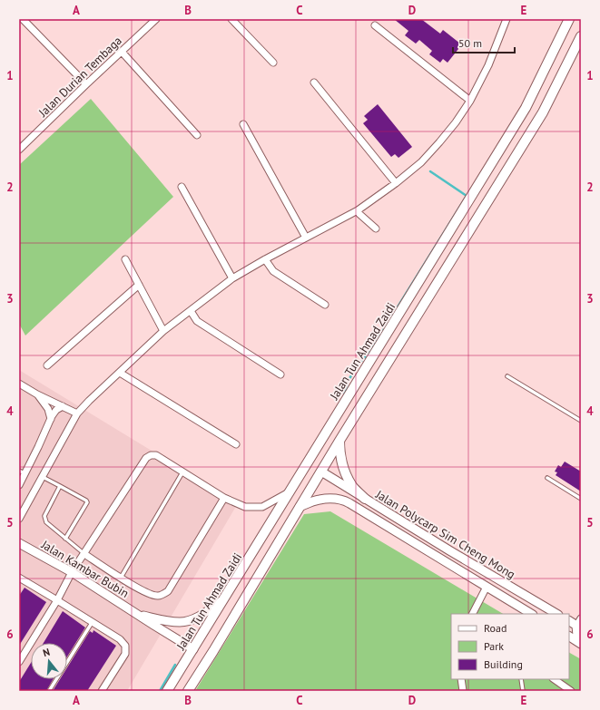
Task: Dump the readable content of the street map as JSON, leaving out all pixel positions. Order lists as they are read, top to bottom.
{
  "streets": {
    "main road": ["Jalan Tun Ahmad Zaidi"],
    "street": ["Jalan Durian Tembaga", "Jalan Polycarp Sim Cheng Mong", "Jalan Kambar Bubin"]
  },
  "crossings": [
    ["Jalan Tun Ahmad Zaidi", "Jalan Kambar Bubin"]
  ],
  "legend": ["Road", "Park", "Building"],
  "scale_bar": "50 m",
  "north": "top",
  "grid": {
    "columns": [
      "A",
      "B",
      "C",
      "D",
      "E"
    ],
    "rows": [
      "1",
      "2",
      "3",
      "4",
      "5",
      "6"
    ]
  }
}
